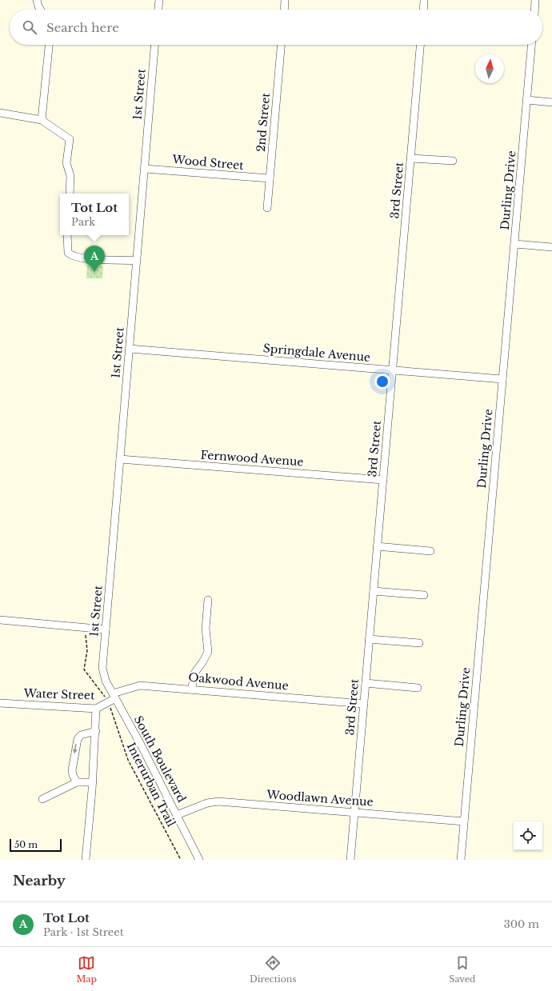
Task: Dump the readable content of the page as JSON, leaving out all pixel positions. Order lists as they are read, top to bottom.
{
  "streets": {
    "street": [
      "1st Street",
      "2nd Street",
      "Wood Street",
      "3rd Street",
      "Durling Drive",
      "Springdale Avenue",
      "Fernwood Avenue",
      "Oakwood Avenue",
      "Water Street",
      "South Boulevard",
      "Woodlawn Avenue"
    ],
    "path": ["Interurban Trail"]
  },
  "crossings": [
    ["1st Street", "Wood Street"],
    ["1st Street", "Springdale Avenue"],
    ["1st Street", "Fernwood Avenue"],
    ["1st Street", "South Boulevard"],
    ["2nd Street", "Wood Street"],
    ["3rd Street", "Springdale Avenue"],
    ["3rd Street", "Fernwood Avenue"],
    ["3rd Street", "Oakwood Avenue"],
    ["3rd Street", "Woodlawn Avenue"],
    ["Durling Drive", "Springdale Avenue"],
    ["Durling Drive", "Woodlawn Avenue"],
    ["Oakwood Avenue", "Water Street"],
    ["Oakwood Avenue", "South Boulevard"],
    ["Water Street", "South Boulevard"],
    ["Water Street", "Interurban Trail"],
    ["South Boulevard", "Woodlawn Avenue"]
  ],
  "scale_bar": "50 m",
  "north": "top",
  "page": {
    "search": "Search here",
    "popup": ["Tot Lot", "Park"],
    "pins": "A",
    "scale": "50 m",
    "heading": "Nearby",
    "list": [
      {
        "mark": "A",
        "name": "Tot Lot",
        "note": "Park · 1st Street",
        "value": "300 m"
      }
    ],
    "nav": ["Map", "Directions", "Saved"]
  }
}
